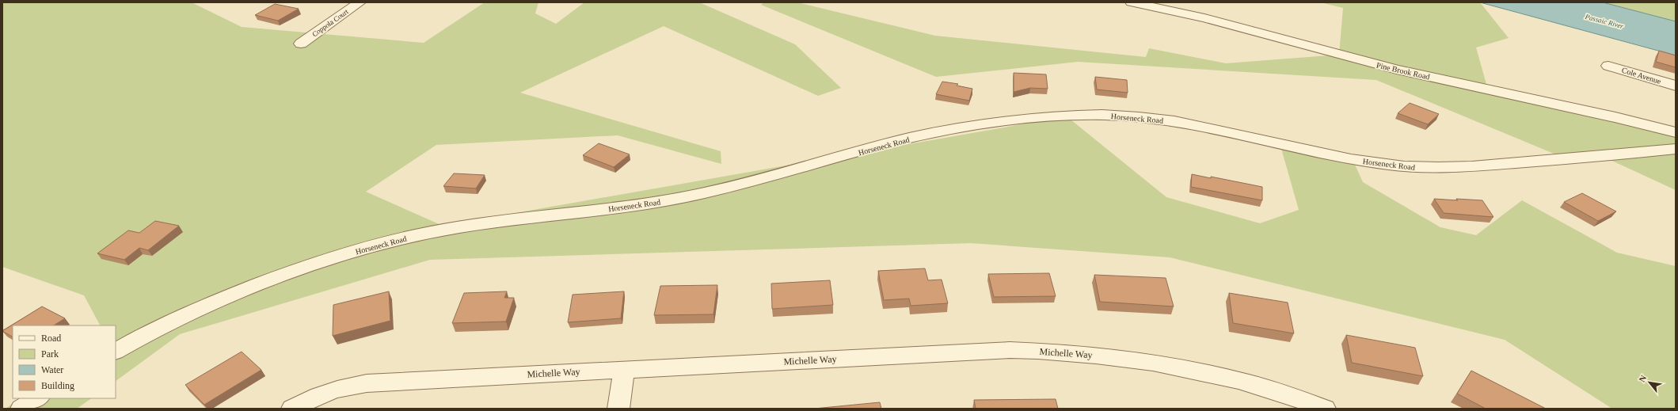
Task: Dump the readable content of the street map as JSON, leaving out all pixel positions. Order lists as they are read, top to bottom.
{
  "streets": {
    "street": [
      "Coppola Court",
      "Pine Brook Road",
      "Cole Avenue",
      "Horseneck Road",
      "Michelle Way"
    ]
  },
  "water": ["Passaic River"],
  "legend": [
    "Road",
    "Park",
    "Water",
    "Building"
  ],
  "north": "top left"
}
